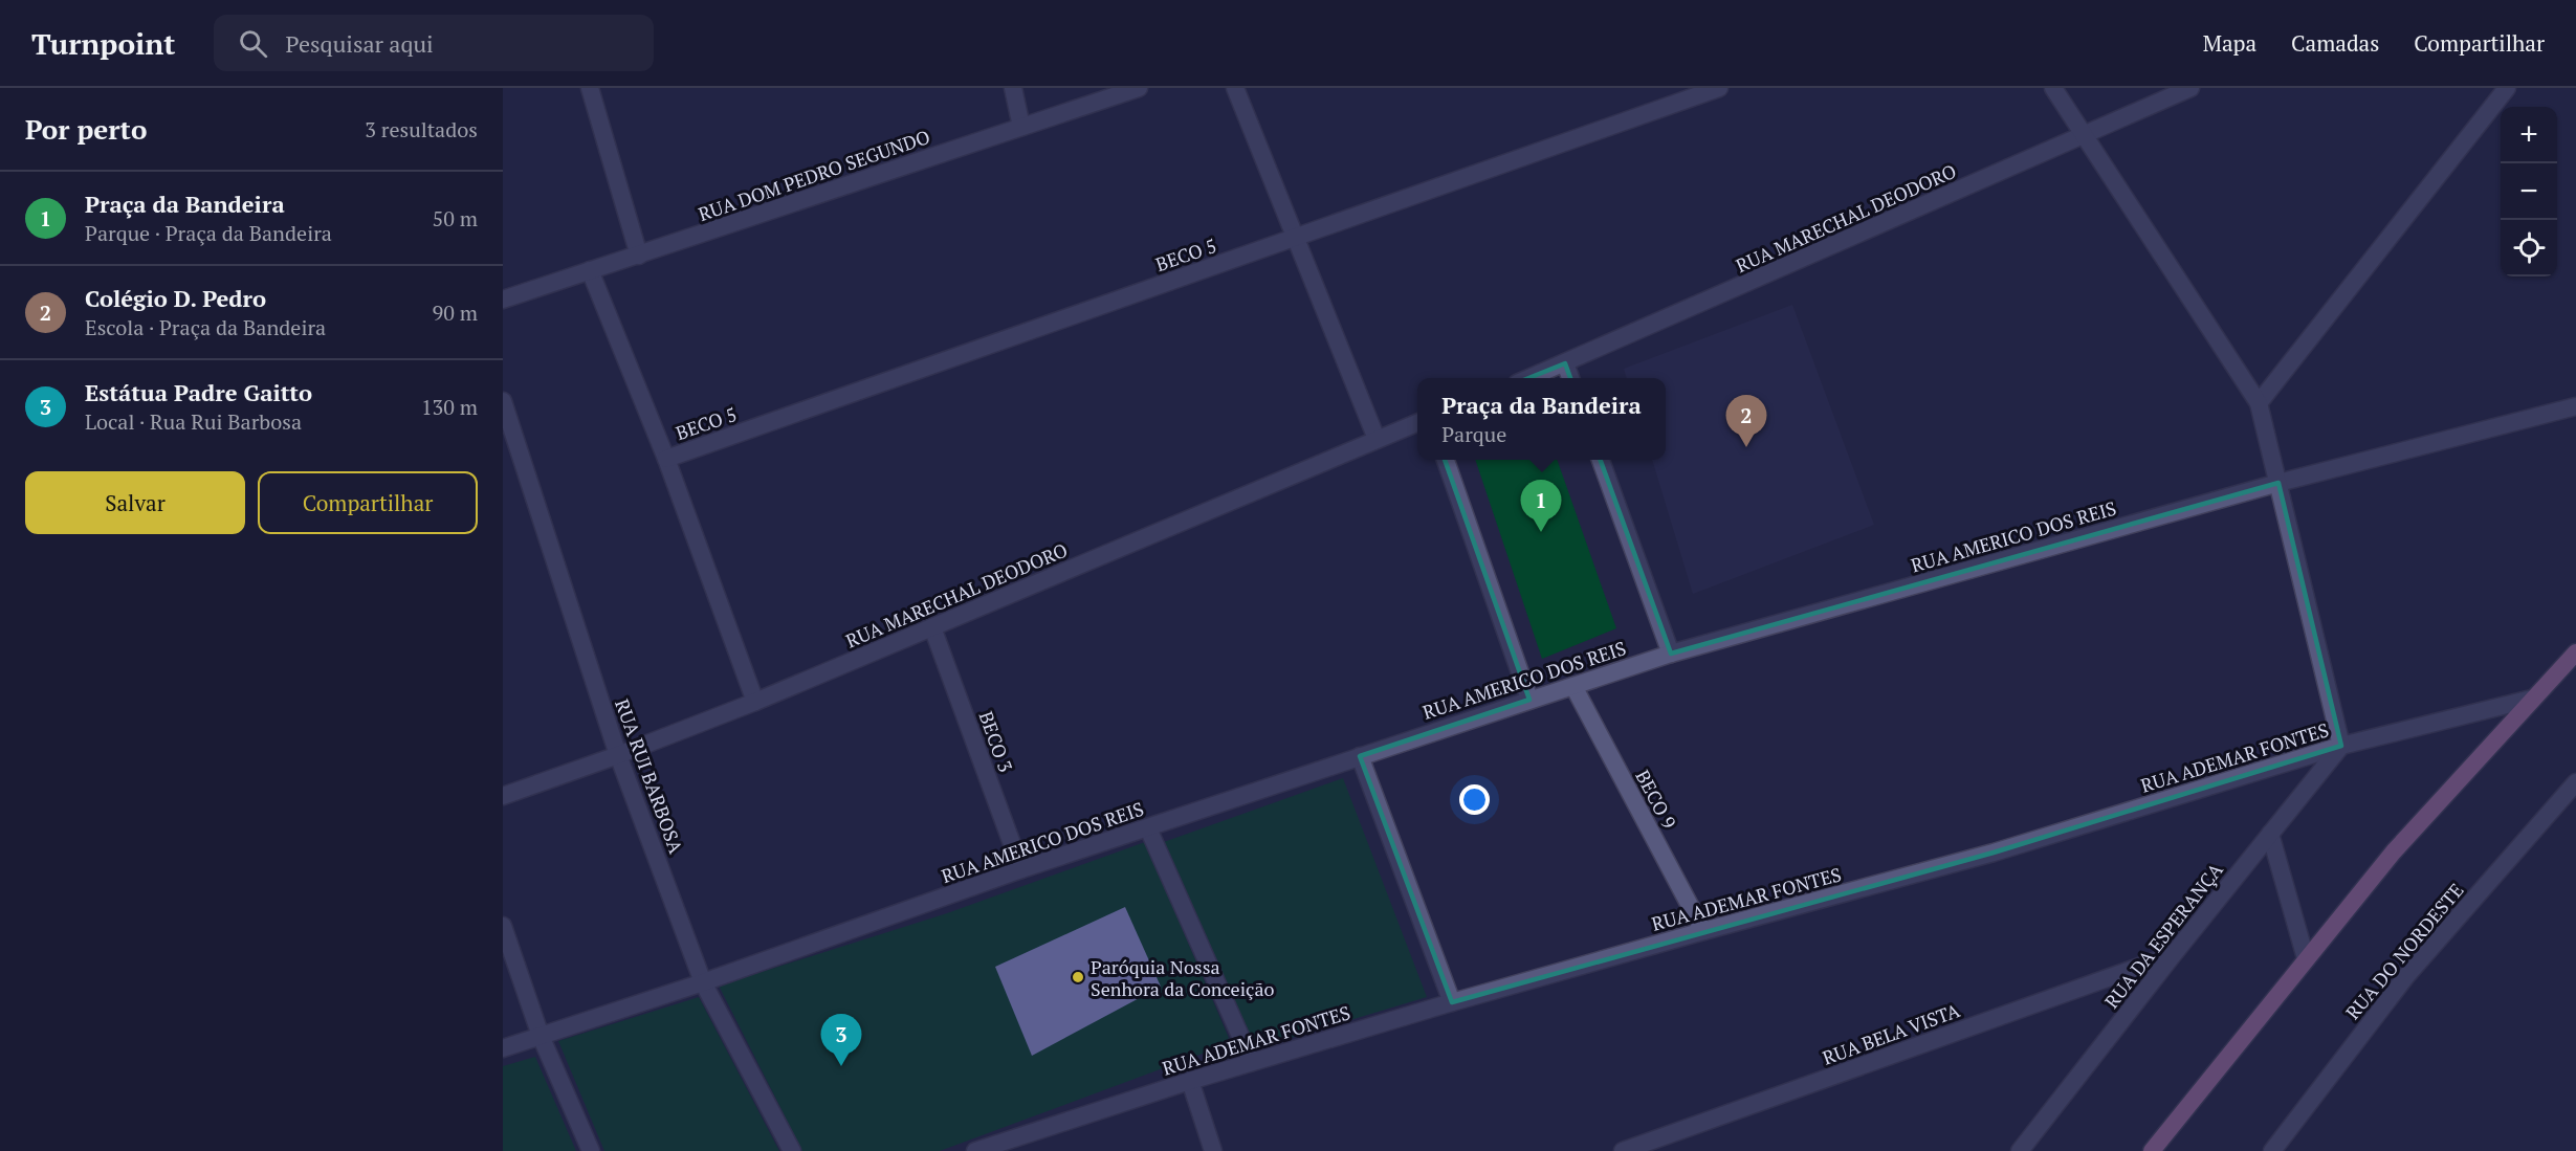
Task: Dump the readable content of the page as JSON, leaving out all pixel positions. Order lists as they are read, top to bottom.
{
  "streets": {
    "street": [
      "RUA DOM PEDRO SEGUNDO",
      "RUA MARECHAL DEODORO",
      "BECO 5",
      "RUA AMERICO DOS REIS",
      "BECO 3",
      "RUA ADEMAR FONTES",
      "RUA RUI BARBOSA",
      "BECO 9",
      "RUA DA ESPERANÇA",
      "RUA DO NORDESTE",
      "RUA BELA VISTA"
    ]
  },
  "crossings": [
    ["RUA MARECHAL DEODORO", "BECO 3"],
    ["RUA MARECHAL DEODORO", "RUA RUI BARBOSA"],
    ["RUA AMERICO DOS REIS", "BECO 3"],
    ["RUA AMERICO DOS REIS", "RUA RUI BARBOSA"],
    ["RUA AMERICO DOS REIS", "BECO 9"],
    ["RUA ADEMAR FONTES", "BECO 9"],
    ["RUA ADEMAR FONTES", "RUA DA ESPERANÇA"],
    ["RUA DA ESPERANÇA", "RUA BELA VISTA"]
  ],
  "places": ["Paróquia Nossa Senhora da Conceição"],
  "page": {
    "header": "Turnpoint",
    "search": "Pesquisar aqui",
    "nav": ["Mapa", "Camadas", "Compartilhar"],
    "heading": ["Por perto", "3 resultados"],
    "map_buttons": ["+", "−"],
    "list": [
      {
        "mark": "1",
        "name": "Praça da Bandeira",
        "note": "Parque · Praça da Bandeira",
        "value": "50 m"
      },
      {
        "mark": "2",
        "name": "Colégio D. Pedro",
        "note": "Escola · Praça da Bandeira",
        "value": "90 m"
      },
      {
        "mark": "3",
        "name": "Estátua Padre Gaitto",
        "note": "Local · Rua Rui Barbosa",
        "value": "130 m"
      }
    ],
    "popup": ["Praça da Bandeira", "Parque"],
    "pins": ["2", "1", "3"],
    "buttons": ["Salvar", "Compartilhar"]
  }
}
